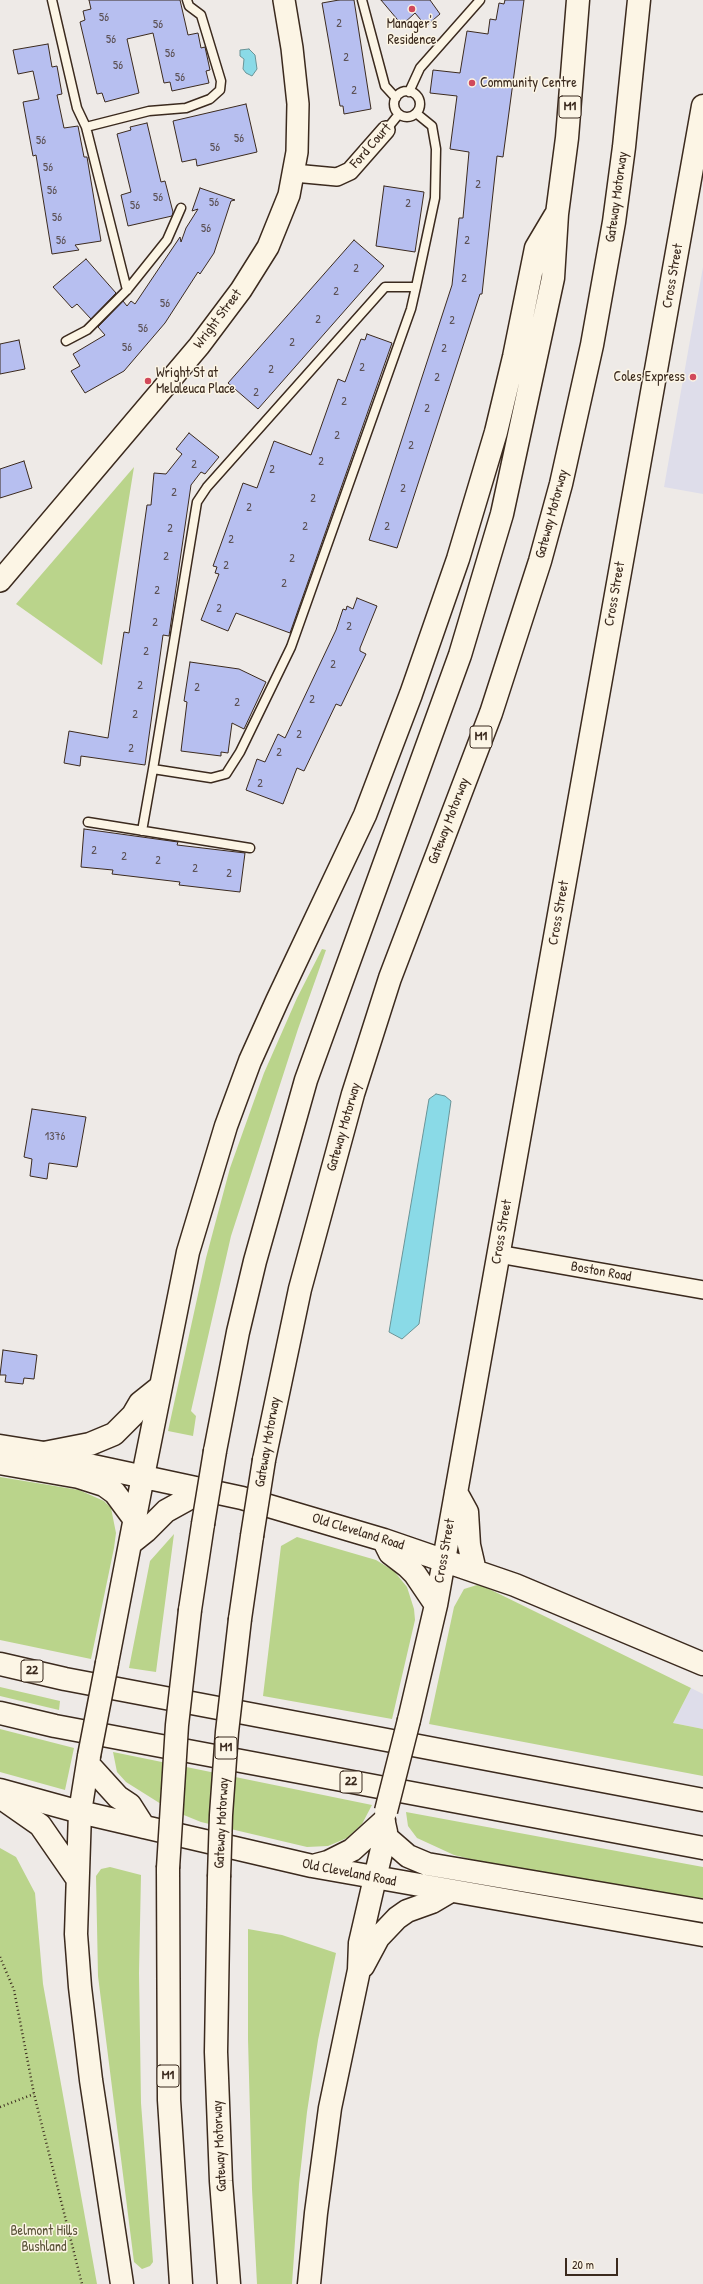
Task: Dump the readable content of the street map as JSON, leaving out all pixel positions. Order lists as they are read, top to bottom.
{
  "streets": {
    "main road": [
      "M1",
      "Gateway Motorway",
      "Cross Street",
      "Old Cleveland Road",
      "22"
    ],
    "street": ["Ford Court", "Wright Street", "Boston Road"]
  },
  "crossings": [
    ["Ford Court", "Wright Street"],
    ["Cross Street", "Boston Road"],
    ["Cross Street", "Old Cleveland Road"]
  ],
  "parks": ["Belmont Hills Bushland"],
  "places": [
    "Manager's Residence",
    "Community Centre",
    "Coles Express",
    "Wright St at Melaleuca Place"
  ],
  "house_numbers": [
    "56",
    "2",
    "56",
    "56",
    "56",
    "2",
    "56",
    "56",
    "2",
    "56",
    "56",
    "56",
    "56",
    "2",
    "56",
    "56",
    "56",
    "2",
    "56",
    "56",
    "56",
    "56",
    "2",
    "2",
    "2",
    "2",
    "56",
    "2",
    "2",
    "56",
    "2",
    "56",
    "2",
    "2",
    "2",
    "2",
    "2",
    "2",
    "2",
    "2",
    "2",
    "2",
    "2",
    "2",
    "2",
    "2",
    "2",
    "2",
    "2",
    "2",
    "2",
    "2",
    "2",
    "2",
    "2",
    "2",
    "2",
    "2",
    "2",
    "2",
    "2",
    "2",
    "2",
    "2",
    "2",
    "2",
    "2",
    "2",
    "2",
    "2",
    "2",
    "2",
    "2",
    "2",
    "2",
    "2",
    "1376"
  ],
  "scale_bar": "20 m"
}
